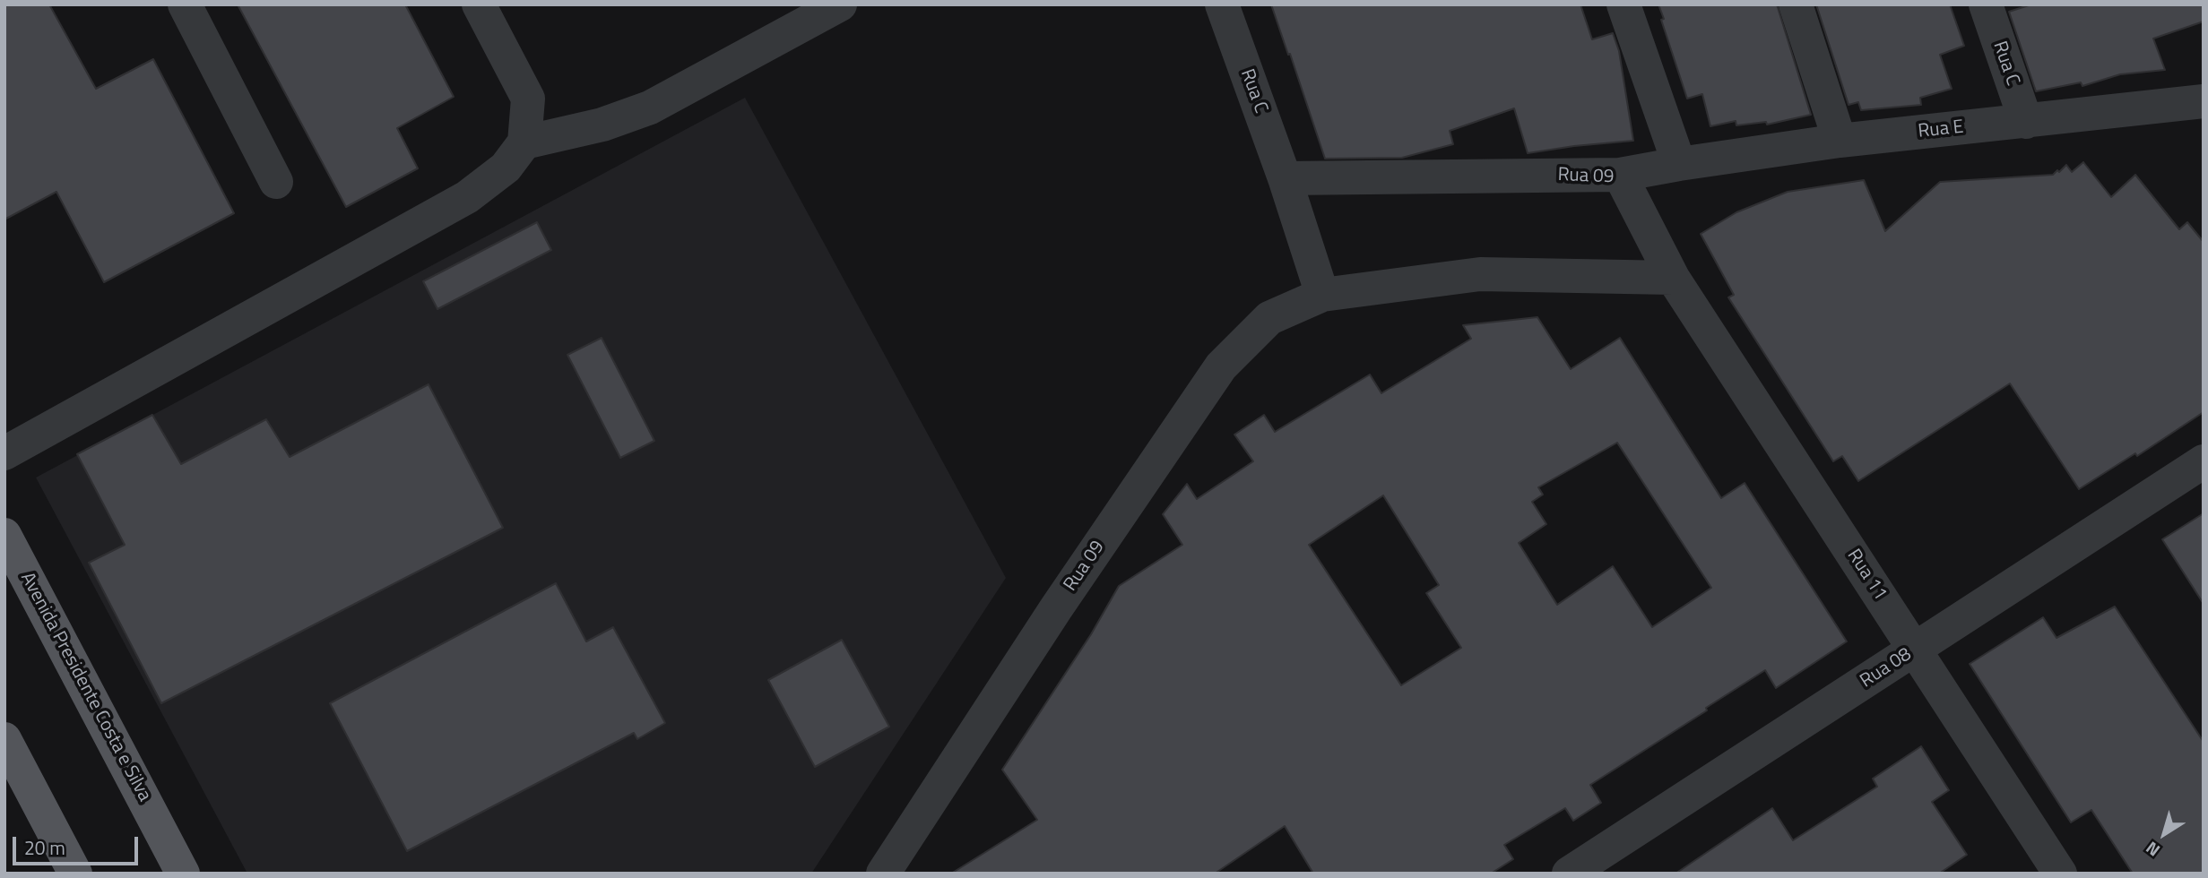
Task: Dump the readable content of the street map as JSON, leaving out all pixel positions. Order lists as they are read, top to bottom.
{
  "streets": {
    "main road": ["Avenida Presidente Costa e Silva"],
    "street": [
      "Rua C",
      "Rua E",
      "Rua 09",
      "Rua 11",
      "Rua 08"
    ]
  },
  "crossings": [
    ["Rua C", "Rua E"],
    ["Rua C", "Rua 09"],
    ["Rua E", "Rua 09"],
    ["Rua 09", "Rua 11"],
    ["Rua 11", "Rua 08"]
  ],
  "scale_bar": "20 m",
  "north": "bottom left"
}
